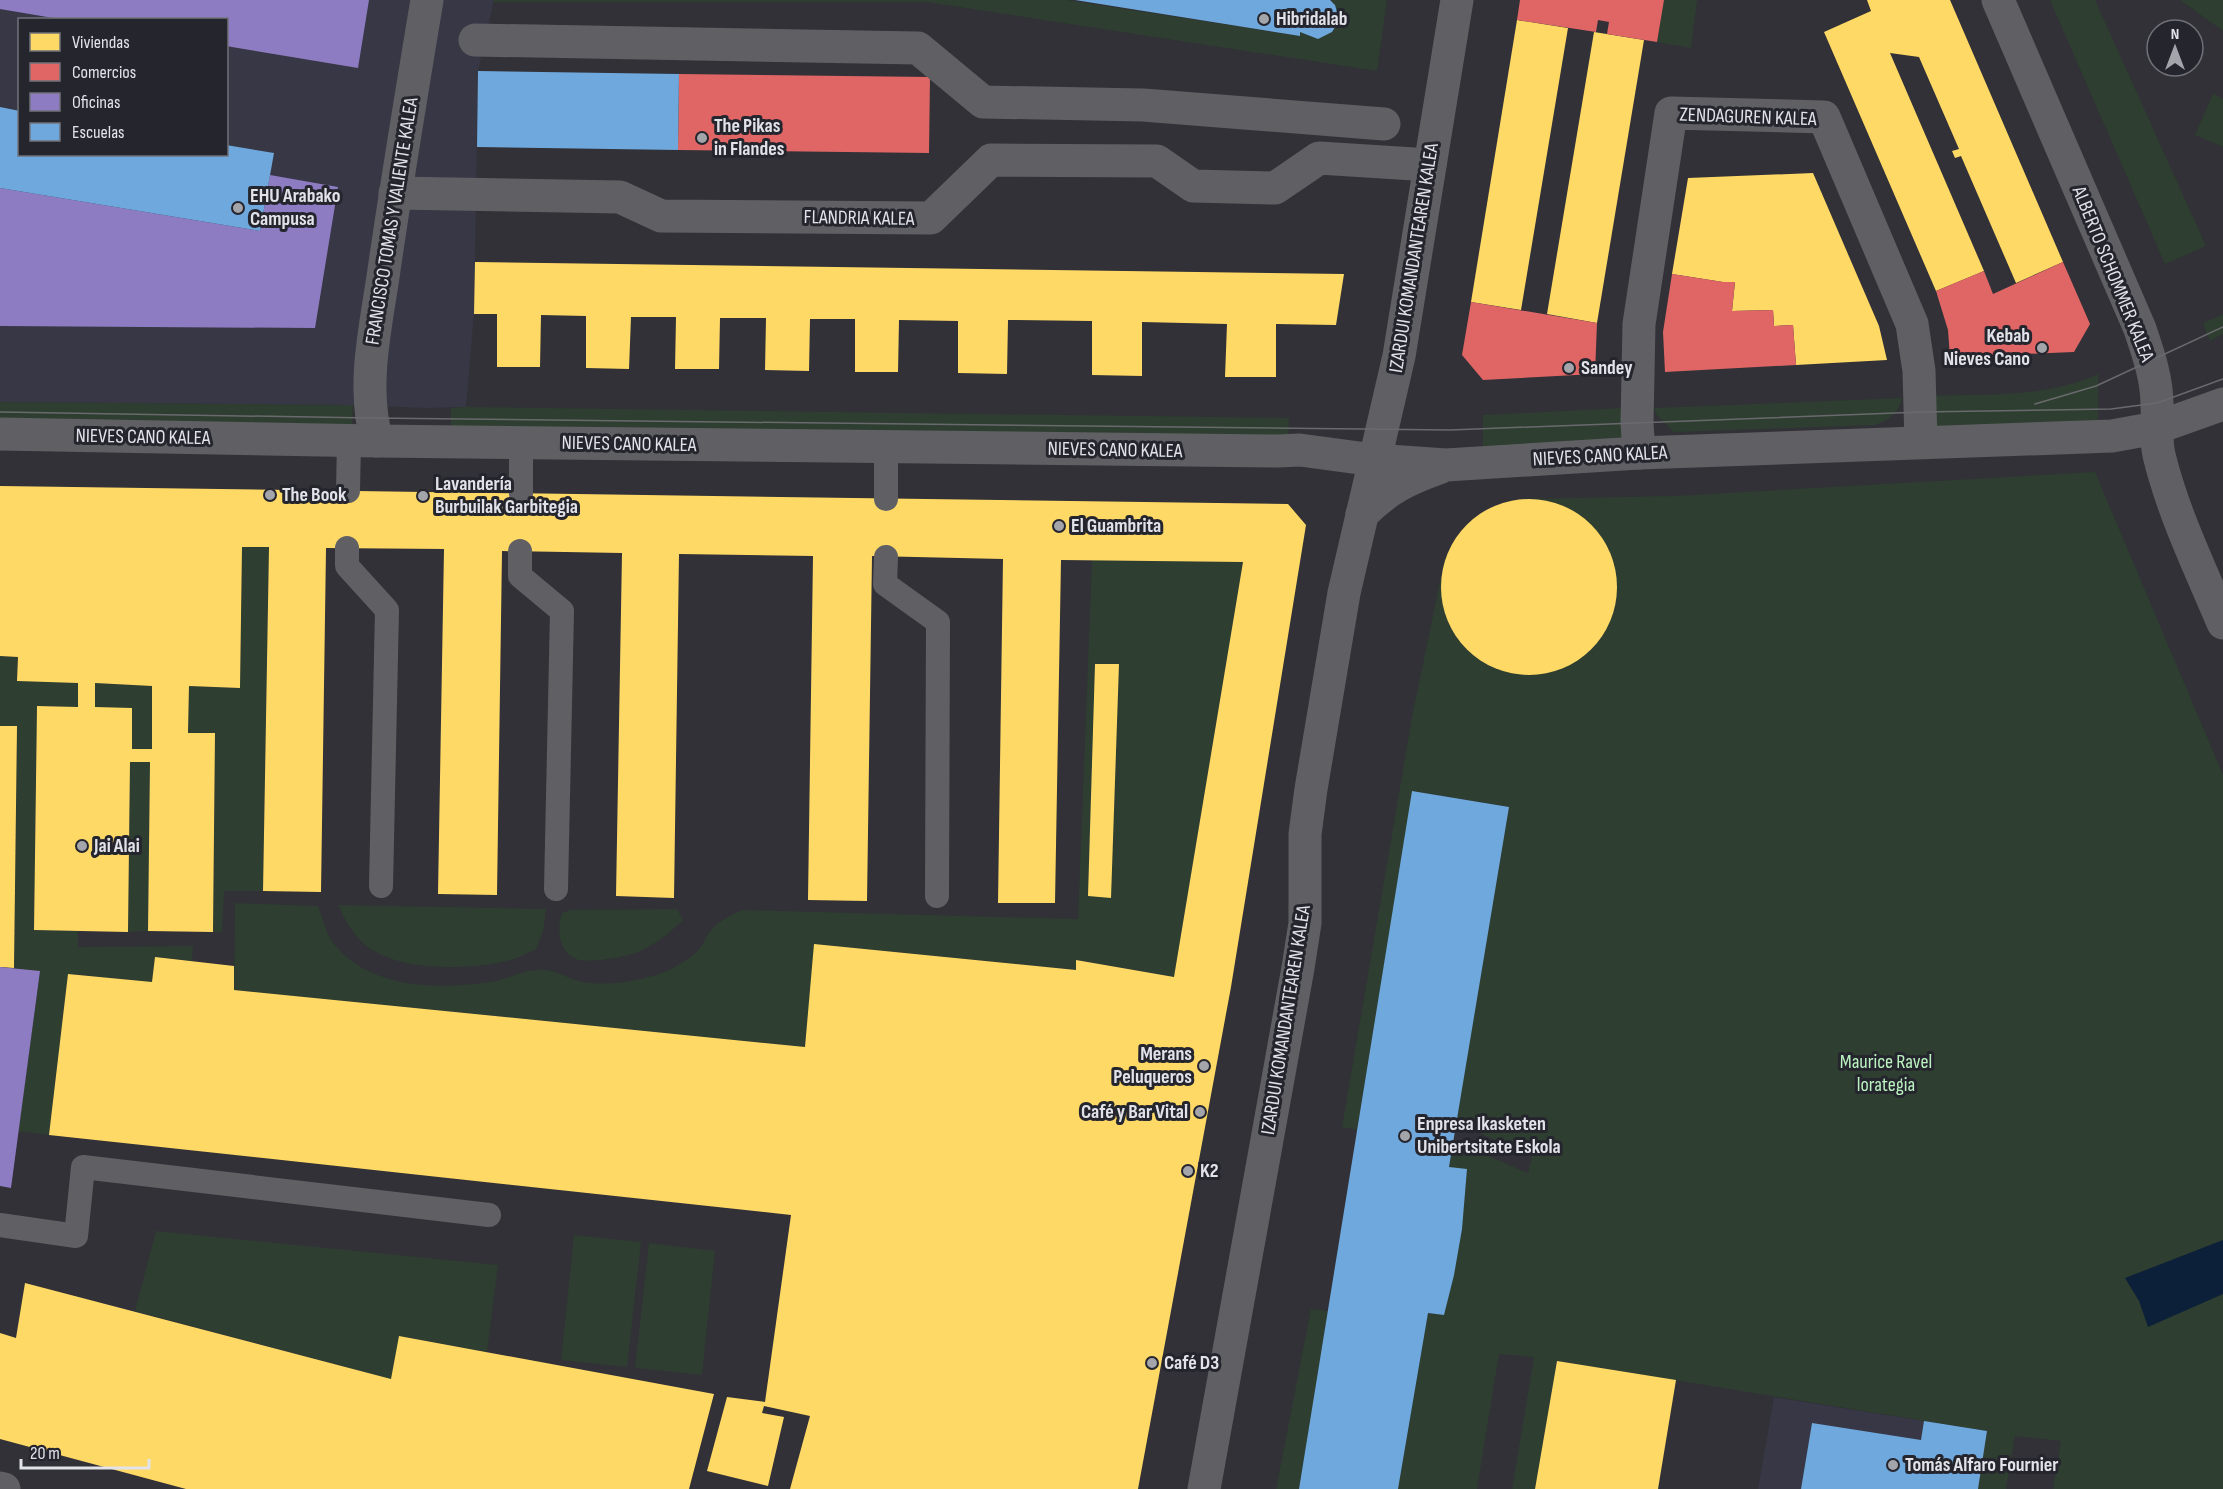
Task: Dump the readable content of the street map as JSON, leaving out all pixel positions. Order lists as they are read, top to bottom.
{
  "streets": {
    "street": [
      "ZENDAGUREN KALEA",
      "FLANDRIA KALEA",
      "FRANCISCO TOMAS Y VALIENTE KALEA",
      "IZARDUI KOMANDANTEAREN KALEA",
      "ALBERTO SCHOMMER KALEA",
      "NIEVES CANO KALEA"
    ]
  },
  "crossings": [
    ["ZENDAGUREN KALEA", "NIEVES CANO KALEA"],
    ["FLANDRIA KALEA", "FRANCISCO TOMAS Y VALIENTE KALEA"],
    ["FLANDRIA KALEA", "IZARDUI KOMANDANTEAREN KALEA"],
    ["FRANCISCO TOMAS Y VALIENTE KALEA", "NIEVES CANO KALEA"],
    ["IZARDUI KOMANDANTEAREN KALEA", "NIEVES CANO KALEA"],
    ["ALBERTO SCHOMMER KALEA", "NIEVES CANO KALEA"]
  ],
  "parks": ["Maurice Ravel lorategia"],
  "places": [
    "Hibridalab",
    "The Pikas in Flandes",
    "EHU Arabako Campusa",
    "Kebab Nieves Cano",
    "Sandey",
    "The Book",
    "Lavandería Burbuilak Garbitegia",
    "El Guambrita",
    "Jai Alai",
    "Merans Peluqueros",
    "Café y Bar Vital",
    "Enpresa Ikasketen Unibertsitate Eskola",
    "K2",
    "Café D3",
    "Tomás Alfaro Fournier"
  ],
  "legend": [
    "Viviendas",
    "Comercios",
    "Oficinas",
    "Escuelas"
  ],
  "scale_bar": "20 m",
  "north": "top"
}
